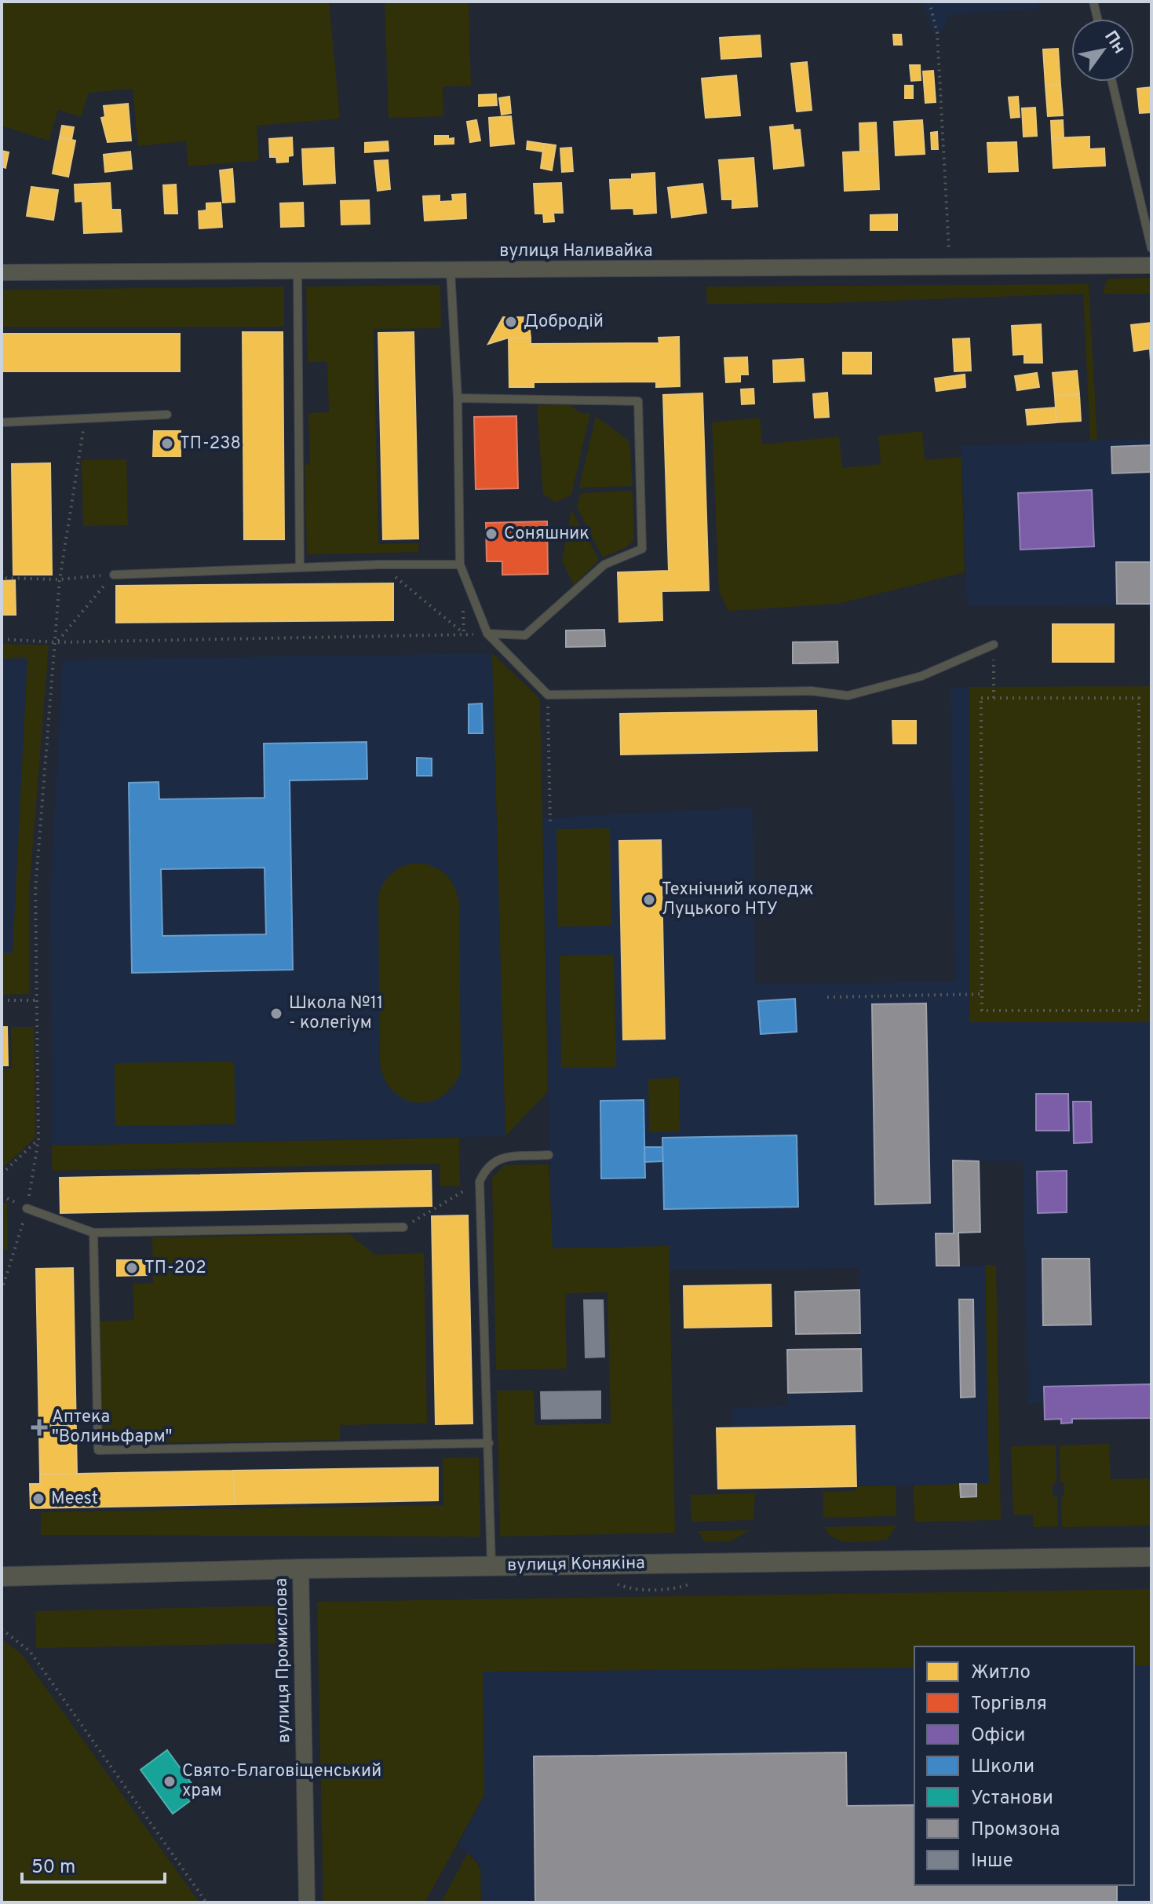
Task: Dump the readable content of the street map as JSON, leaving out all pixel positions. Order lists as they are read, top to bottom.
{
  "streets": {
    "street": ["вулиця Наливайка", "вулиця Конякіна", "вулиця Промислова"]
  },
  "crossings": [
    ["вулиця Конякіна", "вулиця Промислова"]
  ],
  "places": {
    "other": [
      "Добродій",
      "ТП-238",
      "Соняшник",
      "Технічний коледж Луцького НТУ",
      "Школа №11 - колегіум",
      "ТП-202",
      "Meest",
      "Свято-Благовіщенський храм"
    ],
    "health": ["Аптека \"Волиньфарм\""]
  },
  "legend": [
    "Житло",
    "Торгівля",
    "Офіси",
    "Школи",
    "Установи",
    "Промзона",
    "Інше"
  ],
  "scale_bar": "50 m",
  "north": "top right"
}
